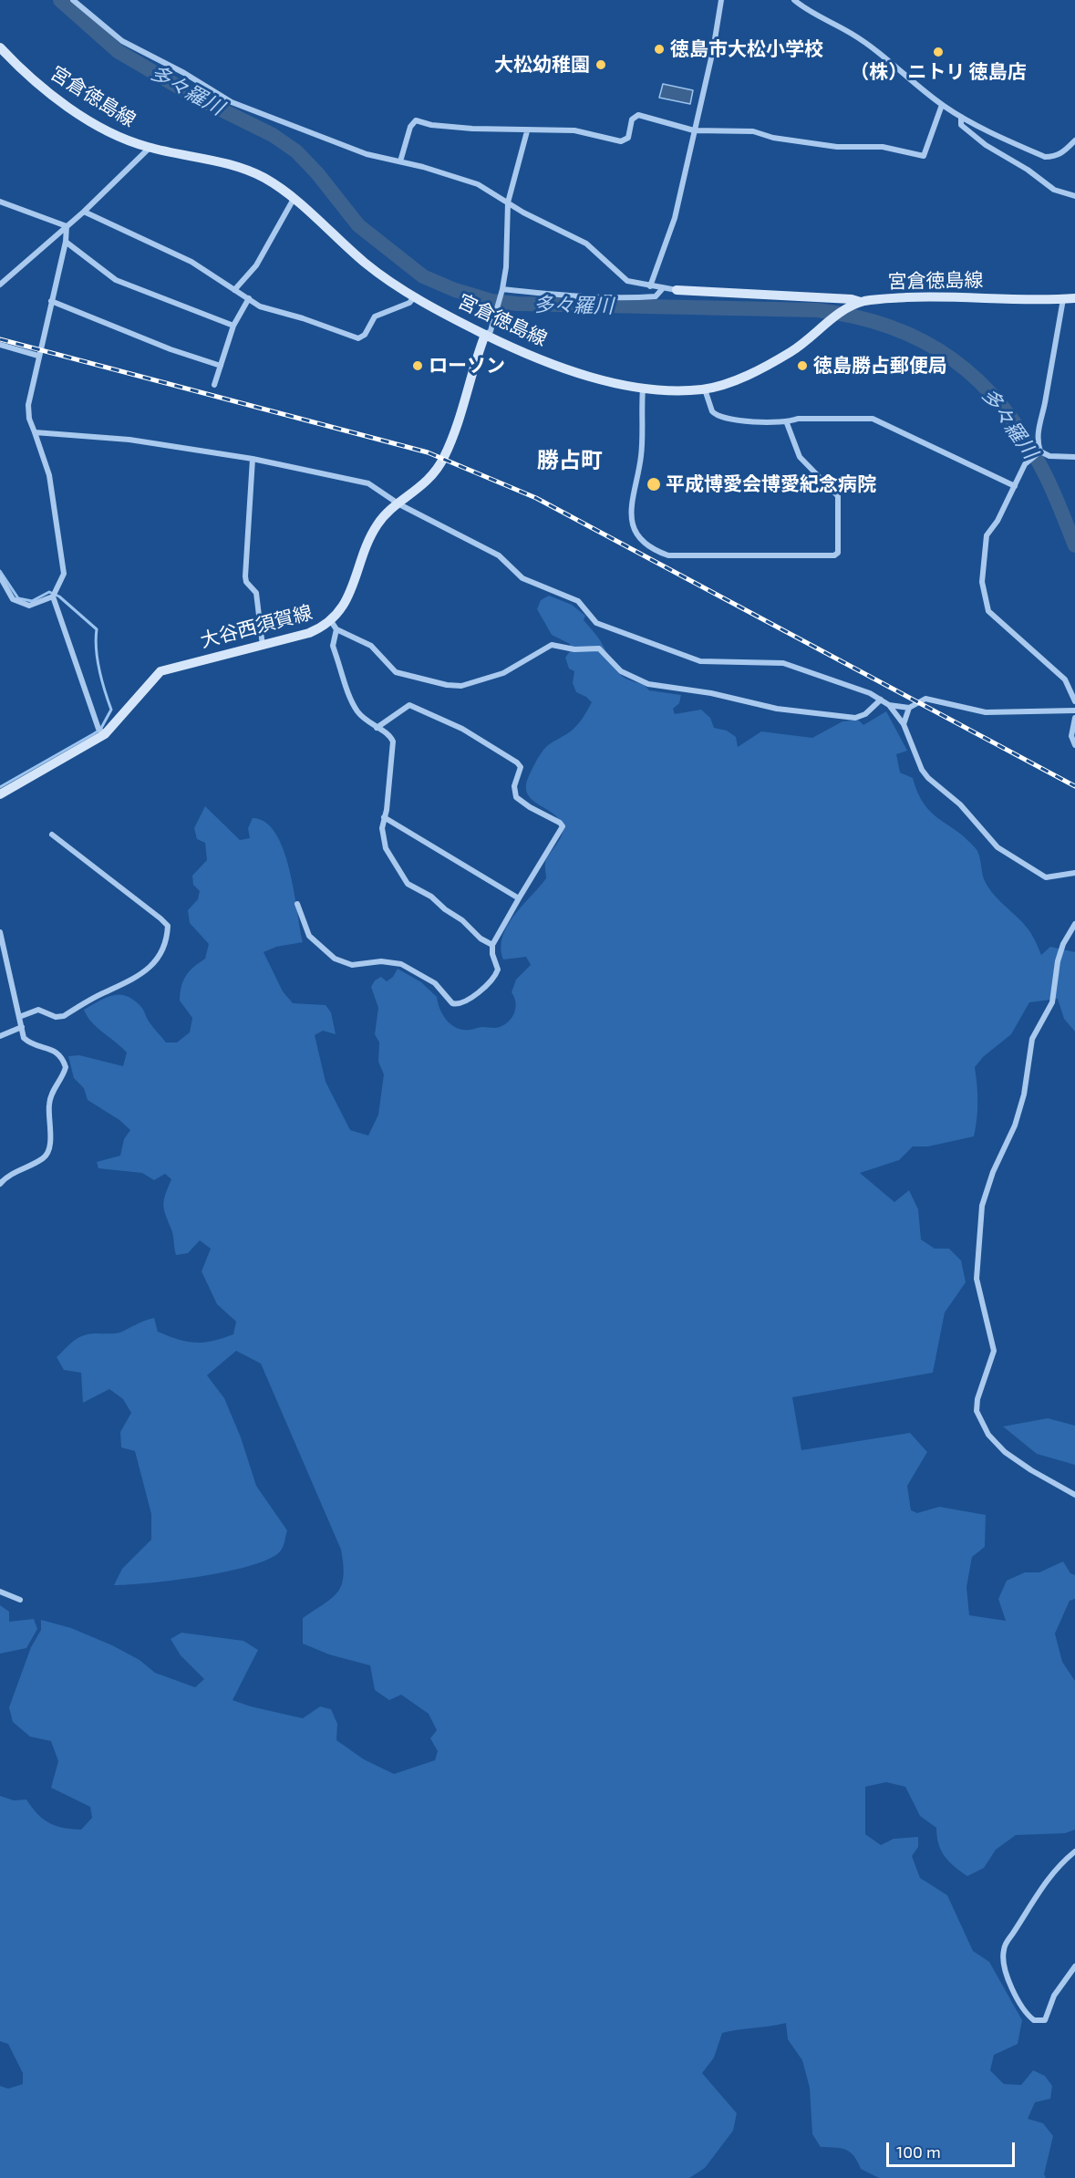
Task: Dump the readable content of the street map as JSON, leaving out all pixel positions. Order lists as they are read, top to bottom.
{
  "streets": {
    "main road": ["宮倉徳島線", "大谷西須賀線"]
  },
  "crossings": [
    ["宮倉徳島線", "大谷西須賀線"]
  ],
  "districts": ["勝占町"],
  "water": ["多々羅川"],
  "places": [
    "徳島市大松小学校",
    "（株）ニトリ 徳島店",
    "大松幼稚園",
    "ローソン",
    "徳島勝占郵便局",
    "平成博愛会博愛紀念病院"
  ],
  "scale_bar": "100 m"
}
